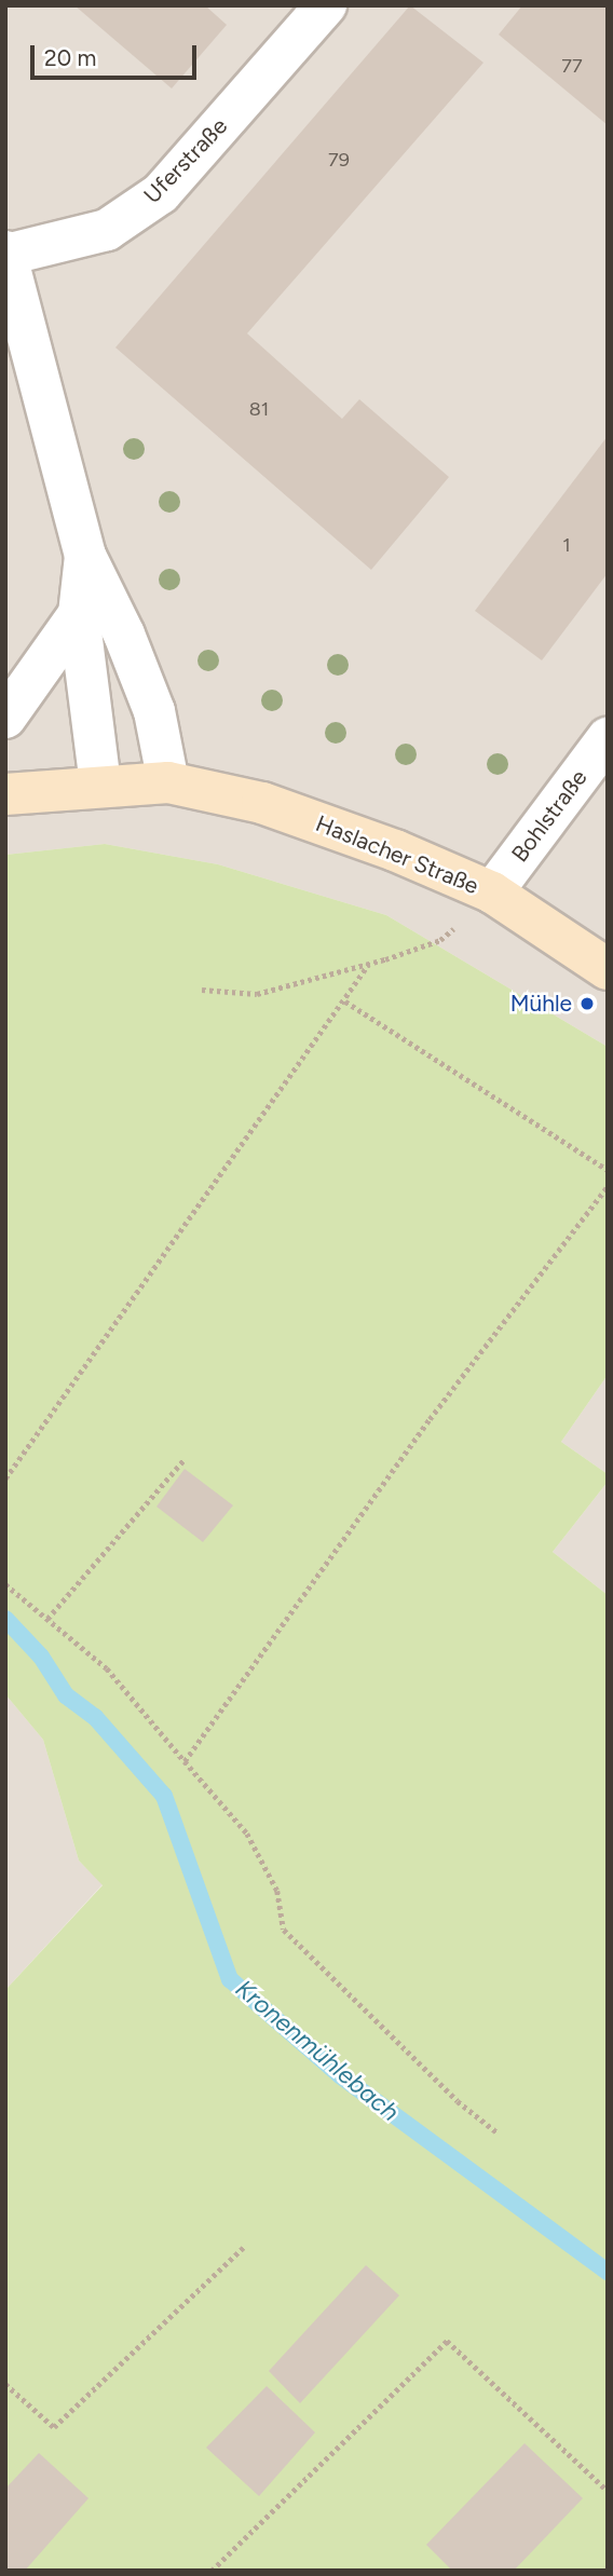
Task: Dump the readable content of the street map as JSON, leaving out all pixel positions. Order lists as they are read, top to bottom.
{
  "streets": {
    "street": ["Uferstraße", "Bohlstraße", "Haslacher Straße"]
  },
  "crossings": [
    ["Bohlstraße", "Haslacher Straße"]
  ],
  "water": ["Kronenmühlebach"],
  "places": ["Mühle"],
  "house_numbers": [
    "77",
    "79",
    "81",
    "1"
  ],
  "scale_bar": "20 m"
}
